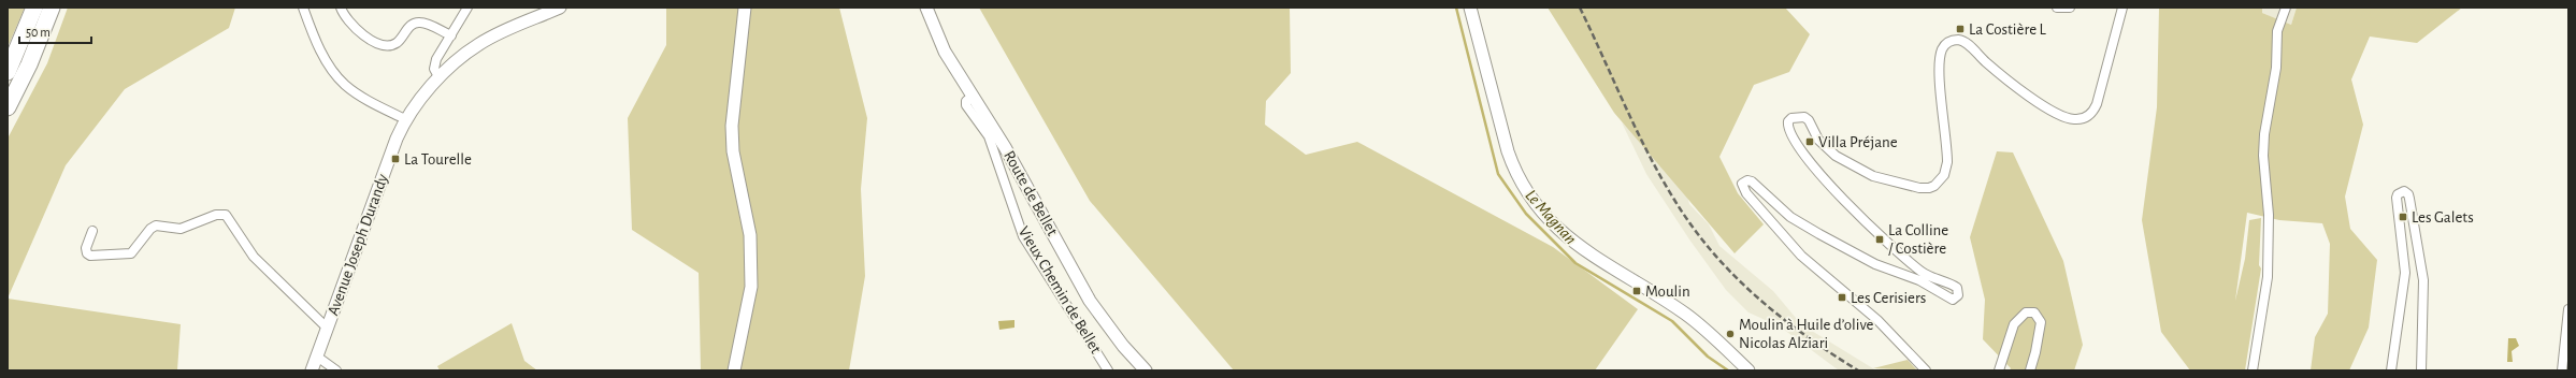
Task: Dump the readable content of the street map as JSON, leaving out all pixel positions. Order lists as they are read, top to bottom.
{
  "streets": {
    "street": ["Route de Bellet", "Avenue Joseph Durandy", "Vieux Chemin de Bellet"]
  },
  "crossings": [
    ["Route de Bellet", "Vieux Chemin de Bellet"]
  ],
  "water": ["Le Magnan"],
  "places": {
    "transit": [
      "La Costière L",
      "Villa Préjane",
      "La Tourelle",
      "Les Galets",
      "La Colline / Costière",
      "Moulin",
      "Les Cerisiers"
    ],
    "other": ["Moulin à Huile d’olive Nicolas Alziari"]
  },
  "scale_bar": "50 m"
}
